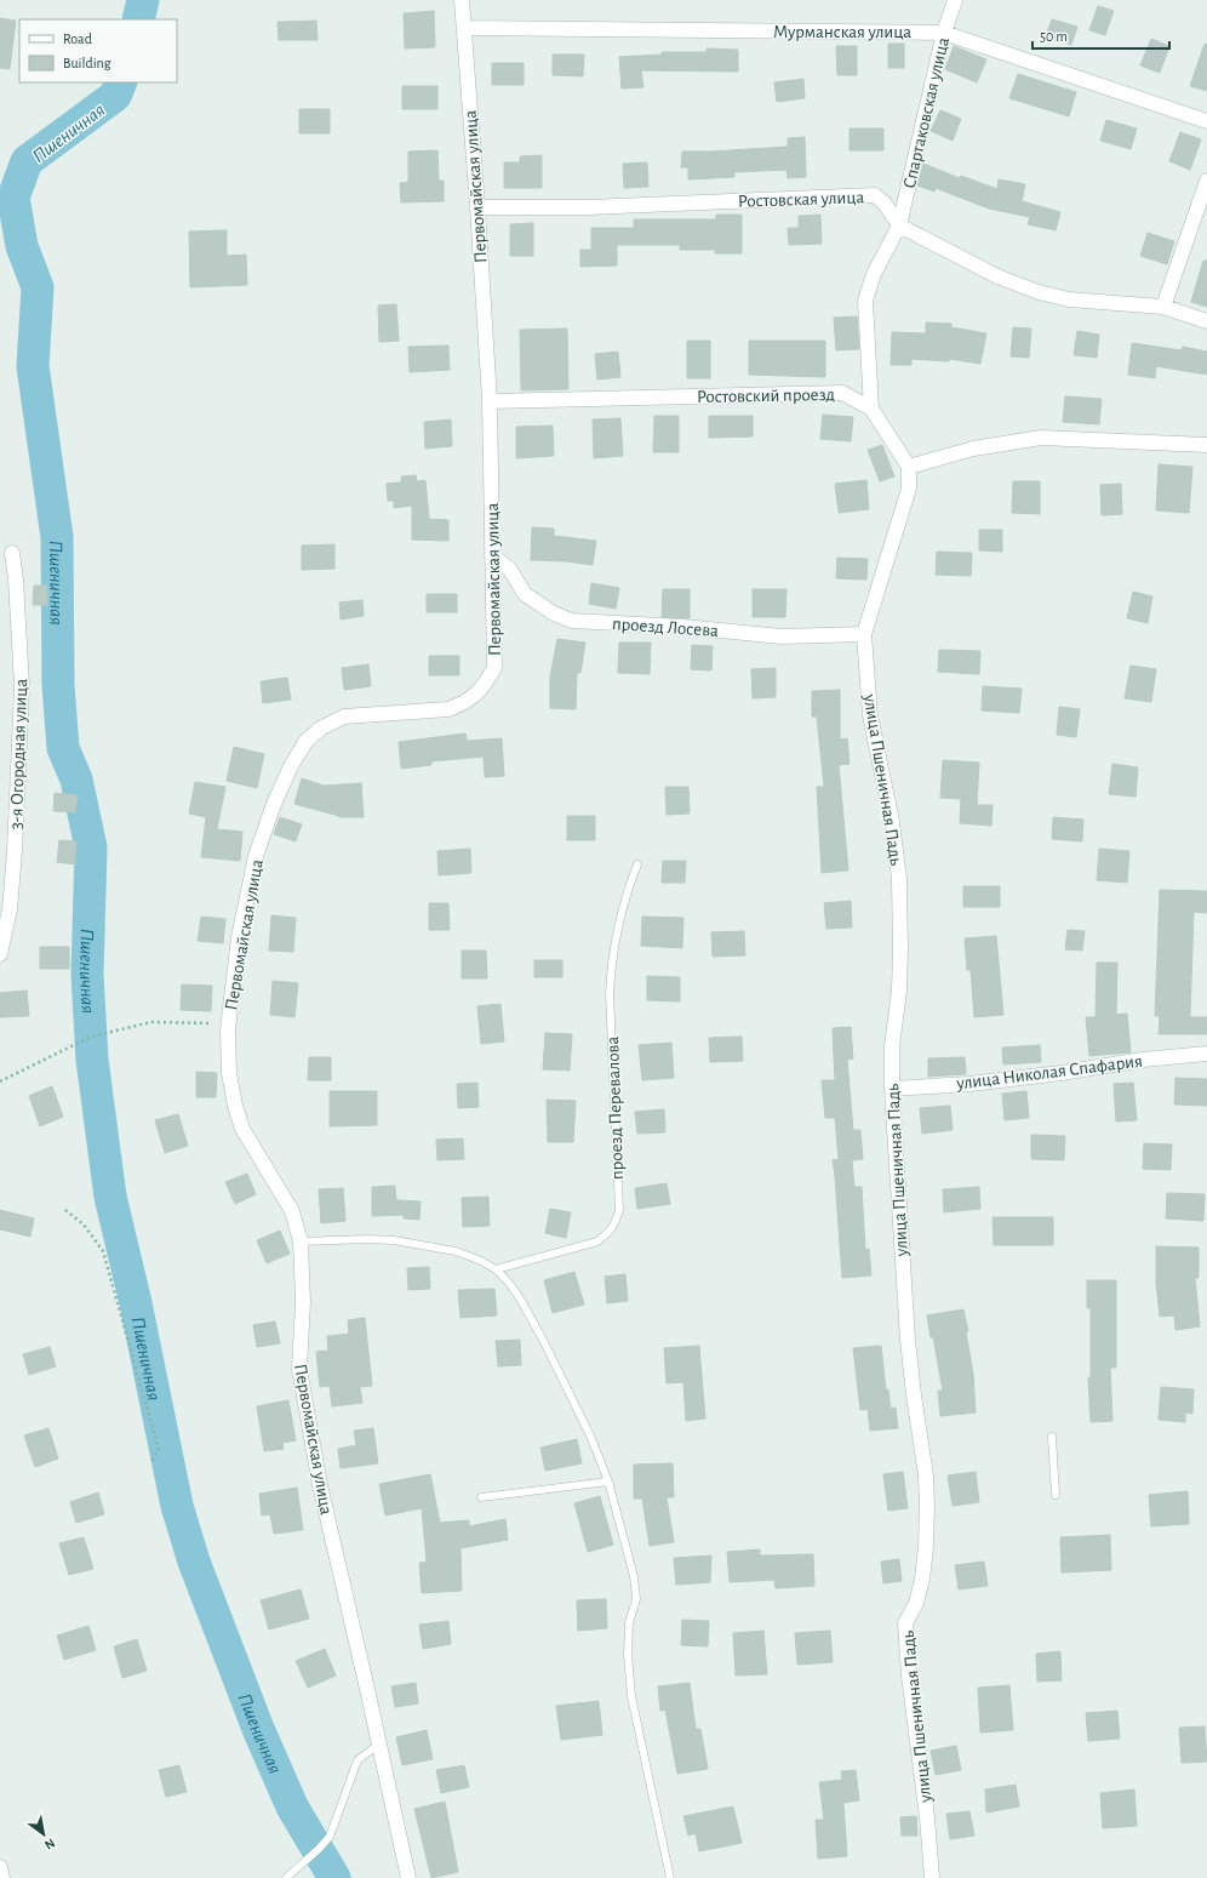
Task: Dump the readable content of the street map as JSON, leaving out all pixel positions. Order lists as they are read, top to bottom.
{
  "streets": {
    "street": [
      "Мурманская улица",
      "Спартаковская улица",
      "Первомайская улица",
      "Ростовская улица",
      "Ростовский проезд",
      "проезд Лосева",
      "3-я Огородная улица",
      "улица Пшеничная Падь",
      "улица Николая Спафария"
    ],
    "lane": ["проезд Перевалова"]
  },
  "crossings": [
    ["Мурманская улица", "Спартаковская улица"],
    ["Мурманская улица", "Первомайская улица"],
    ["Спартаковская улица", "Ростовская улица"],
    ["Спартаковская улица", "Ростовский проезд"],
    ["Первомайская улица", "Ростовская улица"],
    ["Первомайская улица", "Ростовский проезд"],
    ["Первомайская улица", "проезд Лосева"],
    ["Ростовский проезд", "улица Пшеничная Падь"],
    ["проезд Лосева", "улица Пшеничная Падь"],
    ["улица Пшеничная Падь", "улица Николая Спафария"]
  ],
  "water": ["Пшеничная"],
  "legend": ["Road", "Building"],
  "scale_bar": "50 m",
  "north": "bottom right"
}
